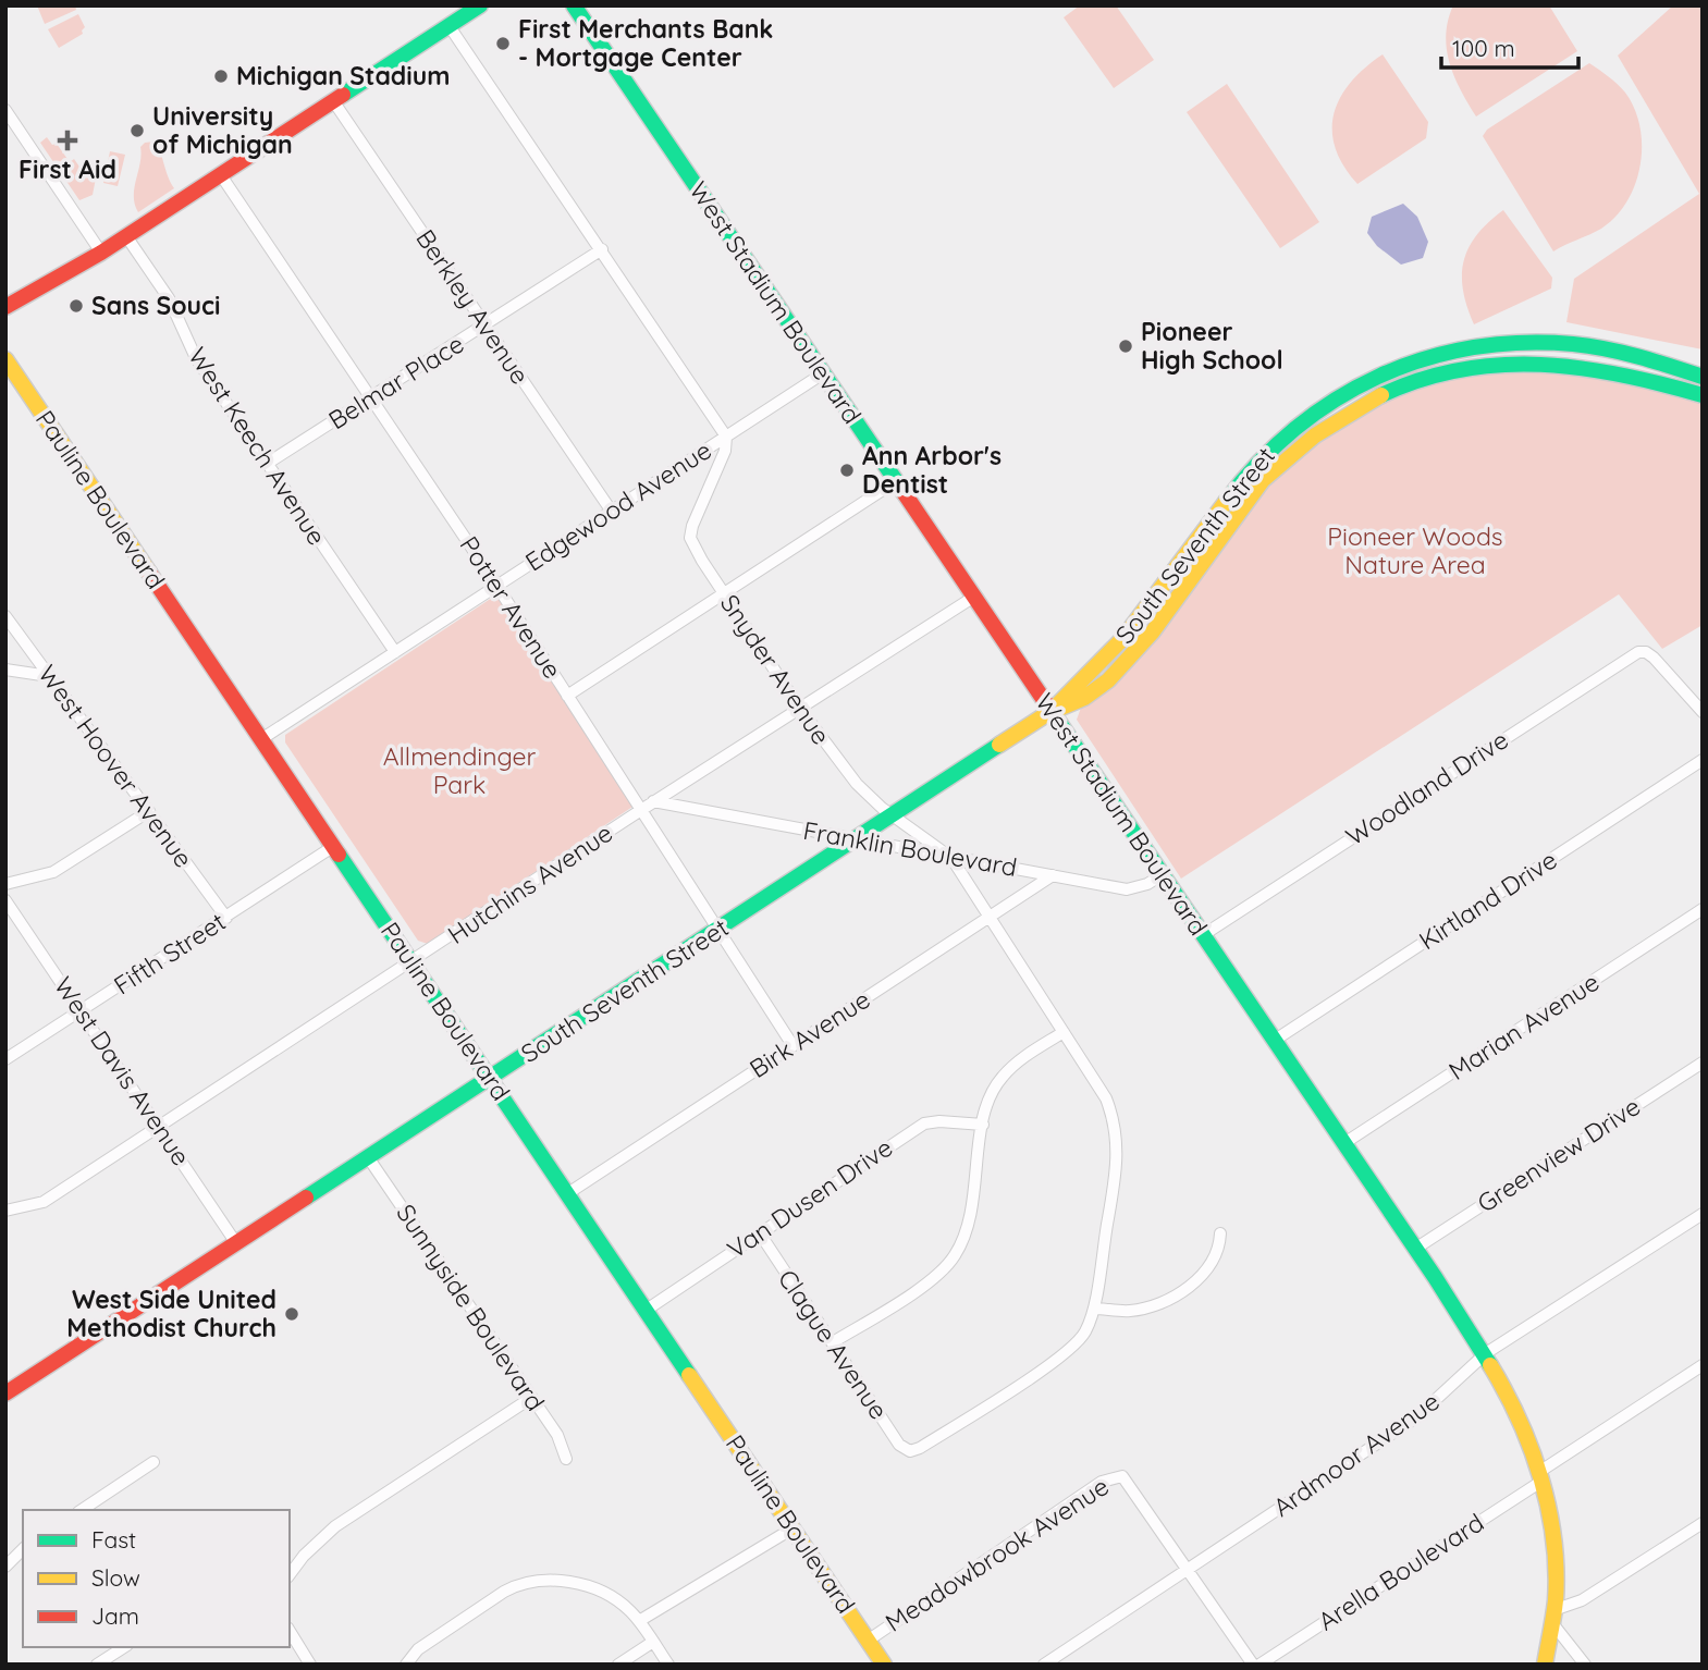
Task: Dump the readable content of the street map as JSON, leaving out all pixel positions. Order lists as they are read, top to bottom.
{
  "streets": {
    "street": [
      "West Stadium Boulevard",
      "Berkley Avenue",
      "Belmar Place",
      "West Keech Avenue",
      "Pauline Boulevard",
      "Edgewood Avenue",
      "South Seventh Street",
      "Potter Avenue",
      "Snyder Avenue",
      "West Hoover Avenue",
      "Woodland Drive",
      "Franklin Boulevard",
      "Hutchins Avenue",
      "Kirtland Drive",
      "Fifth Street",
      "Marian Avenue",
      "Birk Avenue",
      "West Davis Avenue",
      "Greenview Drive",
      "Van Dusen Drive",
      "Sunnyside Boulevard",
      "Clague Avenue",
      "Ardmoor Avenue",
      "Meadowbrook Avenue",
      "Arella Boulevard"
    ]
  },
  "crossings": [
    ["West Stadium Boulevard", "Edgewood Avenue"],
    ["West Stadium Boulevard", "South Seventh Street"],
    ["West Stadium Boulevard", "Woodland Drive"],
    ["West Stadium Boulevard", "Franklin Boulevard"],
    ["West Stadium Boulevard", "Hutchins Avenue"],
    ["West Stadium Boulevard", "Kirtland Drive"],
    ["West Stadium Boulevard", "Marian Avenue"],
    ["West Stadium Boulevard", "Greenview Drive"],
    ["West Stadium Boulevard", "Ardmoor Avenue"],
    ["West Stadium Boulevard", "Arella Boulevard"],
    ["Berkley Avenue", "Belmar Place"],
    ["Berkley Avenue", "Edgewood Avenue"],
    ["Belmar Place", "West Keech Avenue"],
    ["Belmar Place", "Potter Avenue"],
    ["West Keech Avenue", "Edgewood Avenue"],
    ["Pauline Boulevard", "Edgewood Avenue"],
    ["Pauline Boulevard", "South Seventh Street"],
    ["Pauline Boulevard", "Hutchins Avenue"],
    ["Pauline Boulevard", "Fifth Street"],
    ["Pauline Boulevard", "Birk Avenue"],
    ["Pauline Boulevard", "Van Dusen Drive"],
    ["Pauline Boulevard", "Meadowbrook Avenue"],
    ["Edgewood Avenue", "Potter Avenue"],
    ["Edgewood Avenue", "Snyder Avenue"],
    ["South Seventh Street", "Potter Avenue"],
    ["South Seventh Street", "Snyder Avenue"],
    ["South Seventh Street", "Franklin Boulevard"],
    ["South Seventh Street", "West Davis Avenue"],
    ["South Seventh Street", "Sunnyside Boulevard"],
    ["Potter Avenue", "Hutchins Avenue"],
    ["Potter Avenue", "Birk Avenue"],
    ["Snyder Avenue", "Franklin Boulevard"],
    ["Snyder Avenue", "Hutchins Avenue"],
    ["Snyder Avenue", "Birk Avenue"],
    ["Snyder Avenue", "Clague Avenue"],
    ["West Hoover Avenue", "Fifth Street"],
    ["Franklin Boulevard", "Hutchins Avenue"],
    ["Franklin Boulevard", "Birk Avenue"],
    ["Hutchins Avenue", "West Davis Avenue"],
    ["Fifth Street", "West Davis Avenue"],
    ["Van Dusen Drive", "Clague Avenue"],
    ["Ardmoor Avenue", "Meadowbrook Avenue"]
  ],
  "parks": ["Pioneer Woods Nature Area", "Allmendinger Park"],
  "places": {
    "other": [
      "First Merchants Bank - Mortgage Center",
      "Michigan Stadium",
      "University of Michigan",
      "Sans Souci",
      "Pioneer High School",
      "Ann Arbor's Dentist",
      "West Side United Methodist Church"
    ],
    "health": ["First Aid"]
  },
  "legend": ["Fast", "Slow", "Jam"],
  "scale_bar": "100 m"
}
